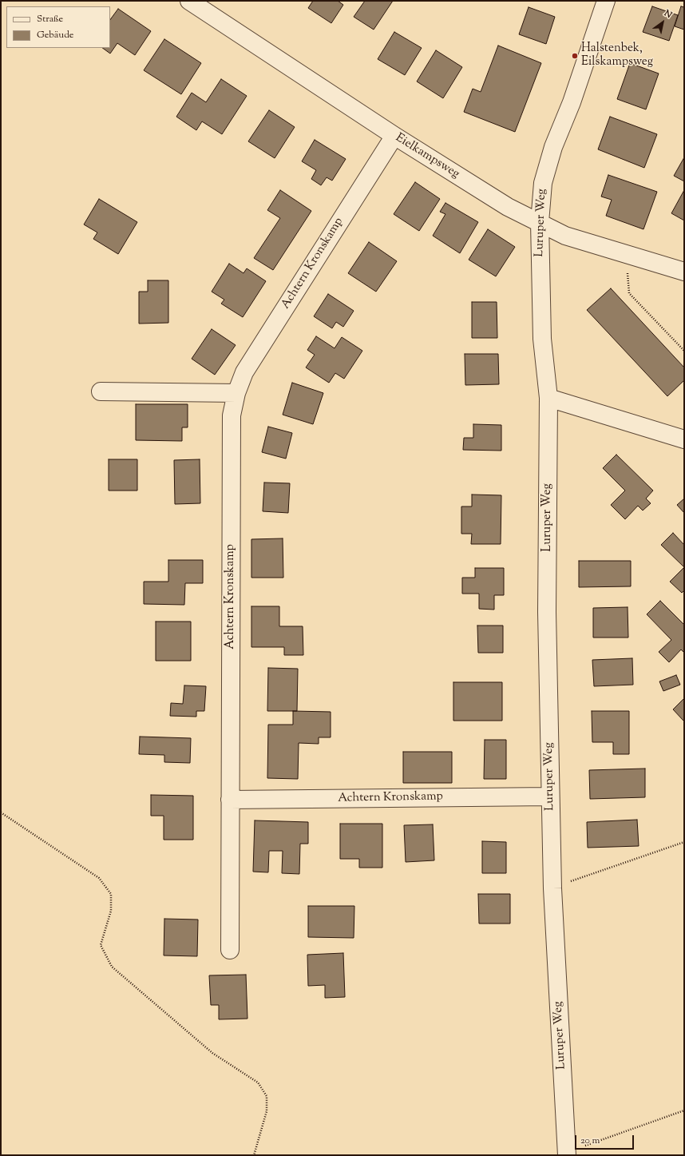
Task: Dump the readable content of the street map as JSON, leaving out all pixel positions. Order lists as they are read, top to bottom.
{
  "streets": {
    "street": ["Eielkampsweg", "Luruper Weg", "Achtern Kronskamp"]
  },
  "crossings": [
    ["Eielkampsweg", "Luruper Weg"],
    ["Eielkampsweg", "Achtern Kronskamp"],
    ["Luruper Weg", "Achtern Kronskamp"]
  ],
  "places": ["Halstenbek, Eilskampsweg"],
  "legend": ["Straße", "Gebäude"],
  "scale_bar": "20 m",
  "north": "top right"
}
